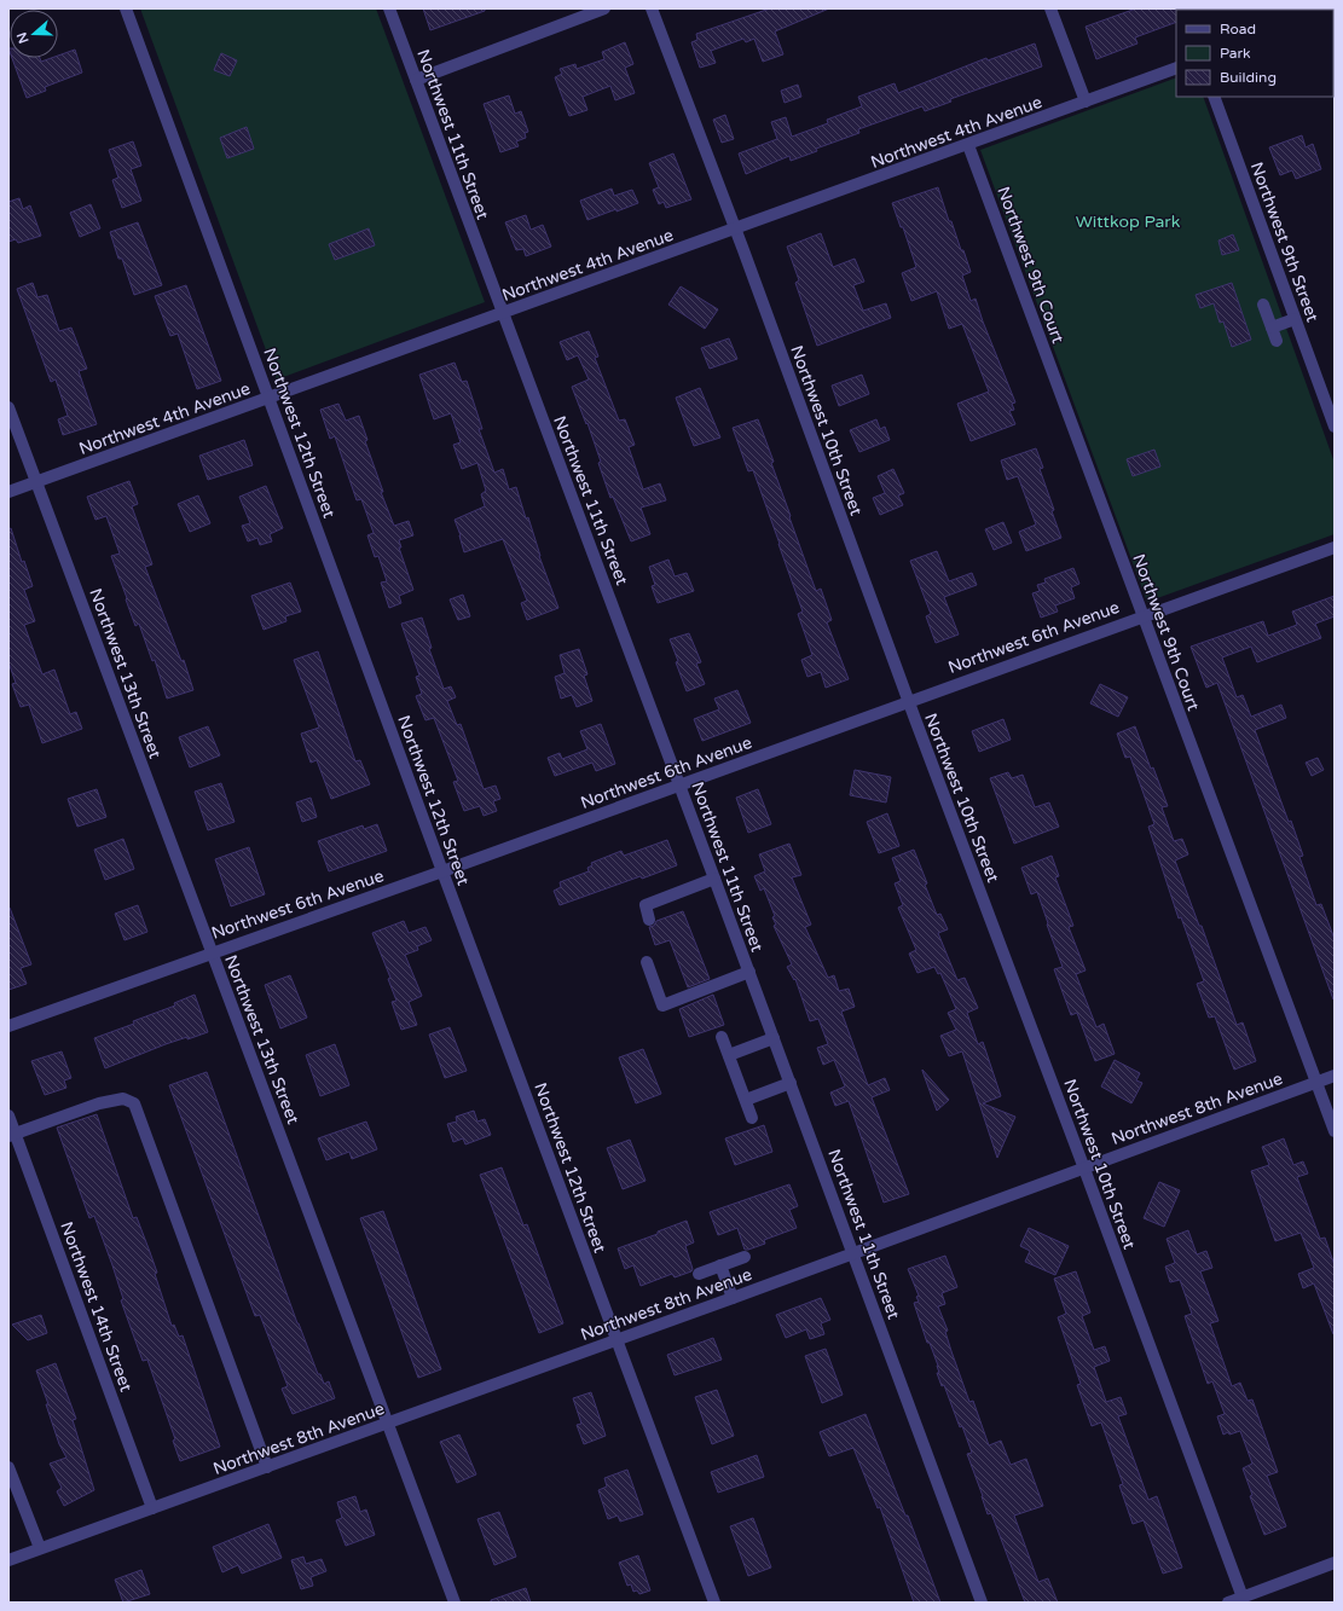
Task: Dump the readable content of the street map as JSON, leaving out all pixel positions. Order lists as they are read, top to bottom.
{
  "streets": {
    "street": [
      "Northwest 4th Avenue",
      "Northwest 11th Street",
      "Northwest 9th Street",
      "Northwest 9th Court",
      "Northwest 10th Street",
      "Northwest 12th Street",
      "Northwest 6th Avenue",
      "Northwest 13th Street",
      "Northwest 8th Avenue",
      "Northwest 14th Street"
    ]
  },
  "crossings": [
    ["Northwest 4th Avenue", "Northwest 11th Street"],
    ["Northwest 4th Avenue", "Northwest 9th Court"],
    ["Northwest 4th Avenue", "Northwest 10th Street"],
    ["Northwest 4th Avenue", "Northwest 12th Street"],
    ["Northwest 4th Avenue", "Northwest 13th Street"],
    ["Northwest 11th Street", "Northwest 6th Avenue"],
    ["Northwest 11th Street", "Northwest 8th Avenue"],
    ["Northwest 9th Court", "Northwest 6th Avenue"],
    ["Northwest 9th Court", "Northwest 8th Avenue"],
    ["Northwest 10th Street", "Northwest 6th Avenue"],
    ["Northwest 10th Street", "Northwest 8th Avenue"],
    ["Northwest 12th Street", "Northwest 6th Avenue"],
    ["Northwest 12th Street", "Northwest 8th Avenue"],
    ["Northwest 6th Avenue", "Northwest 13th Street"],
    ["Northwest 13th Street", "Northwest 8th Avenue"],
    ["Northwest 8th Avenue", "Northwest 14th Street"]
  ],
  "parks": ["Wittkop Park"],
  "legend": ["Road", "Park", "Building"],
  "north": "left"
}
